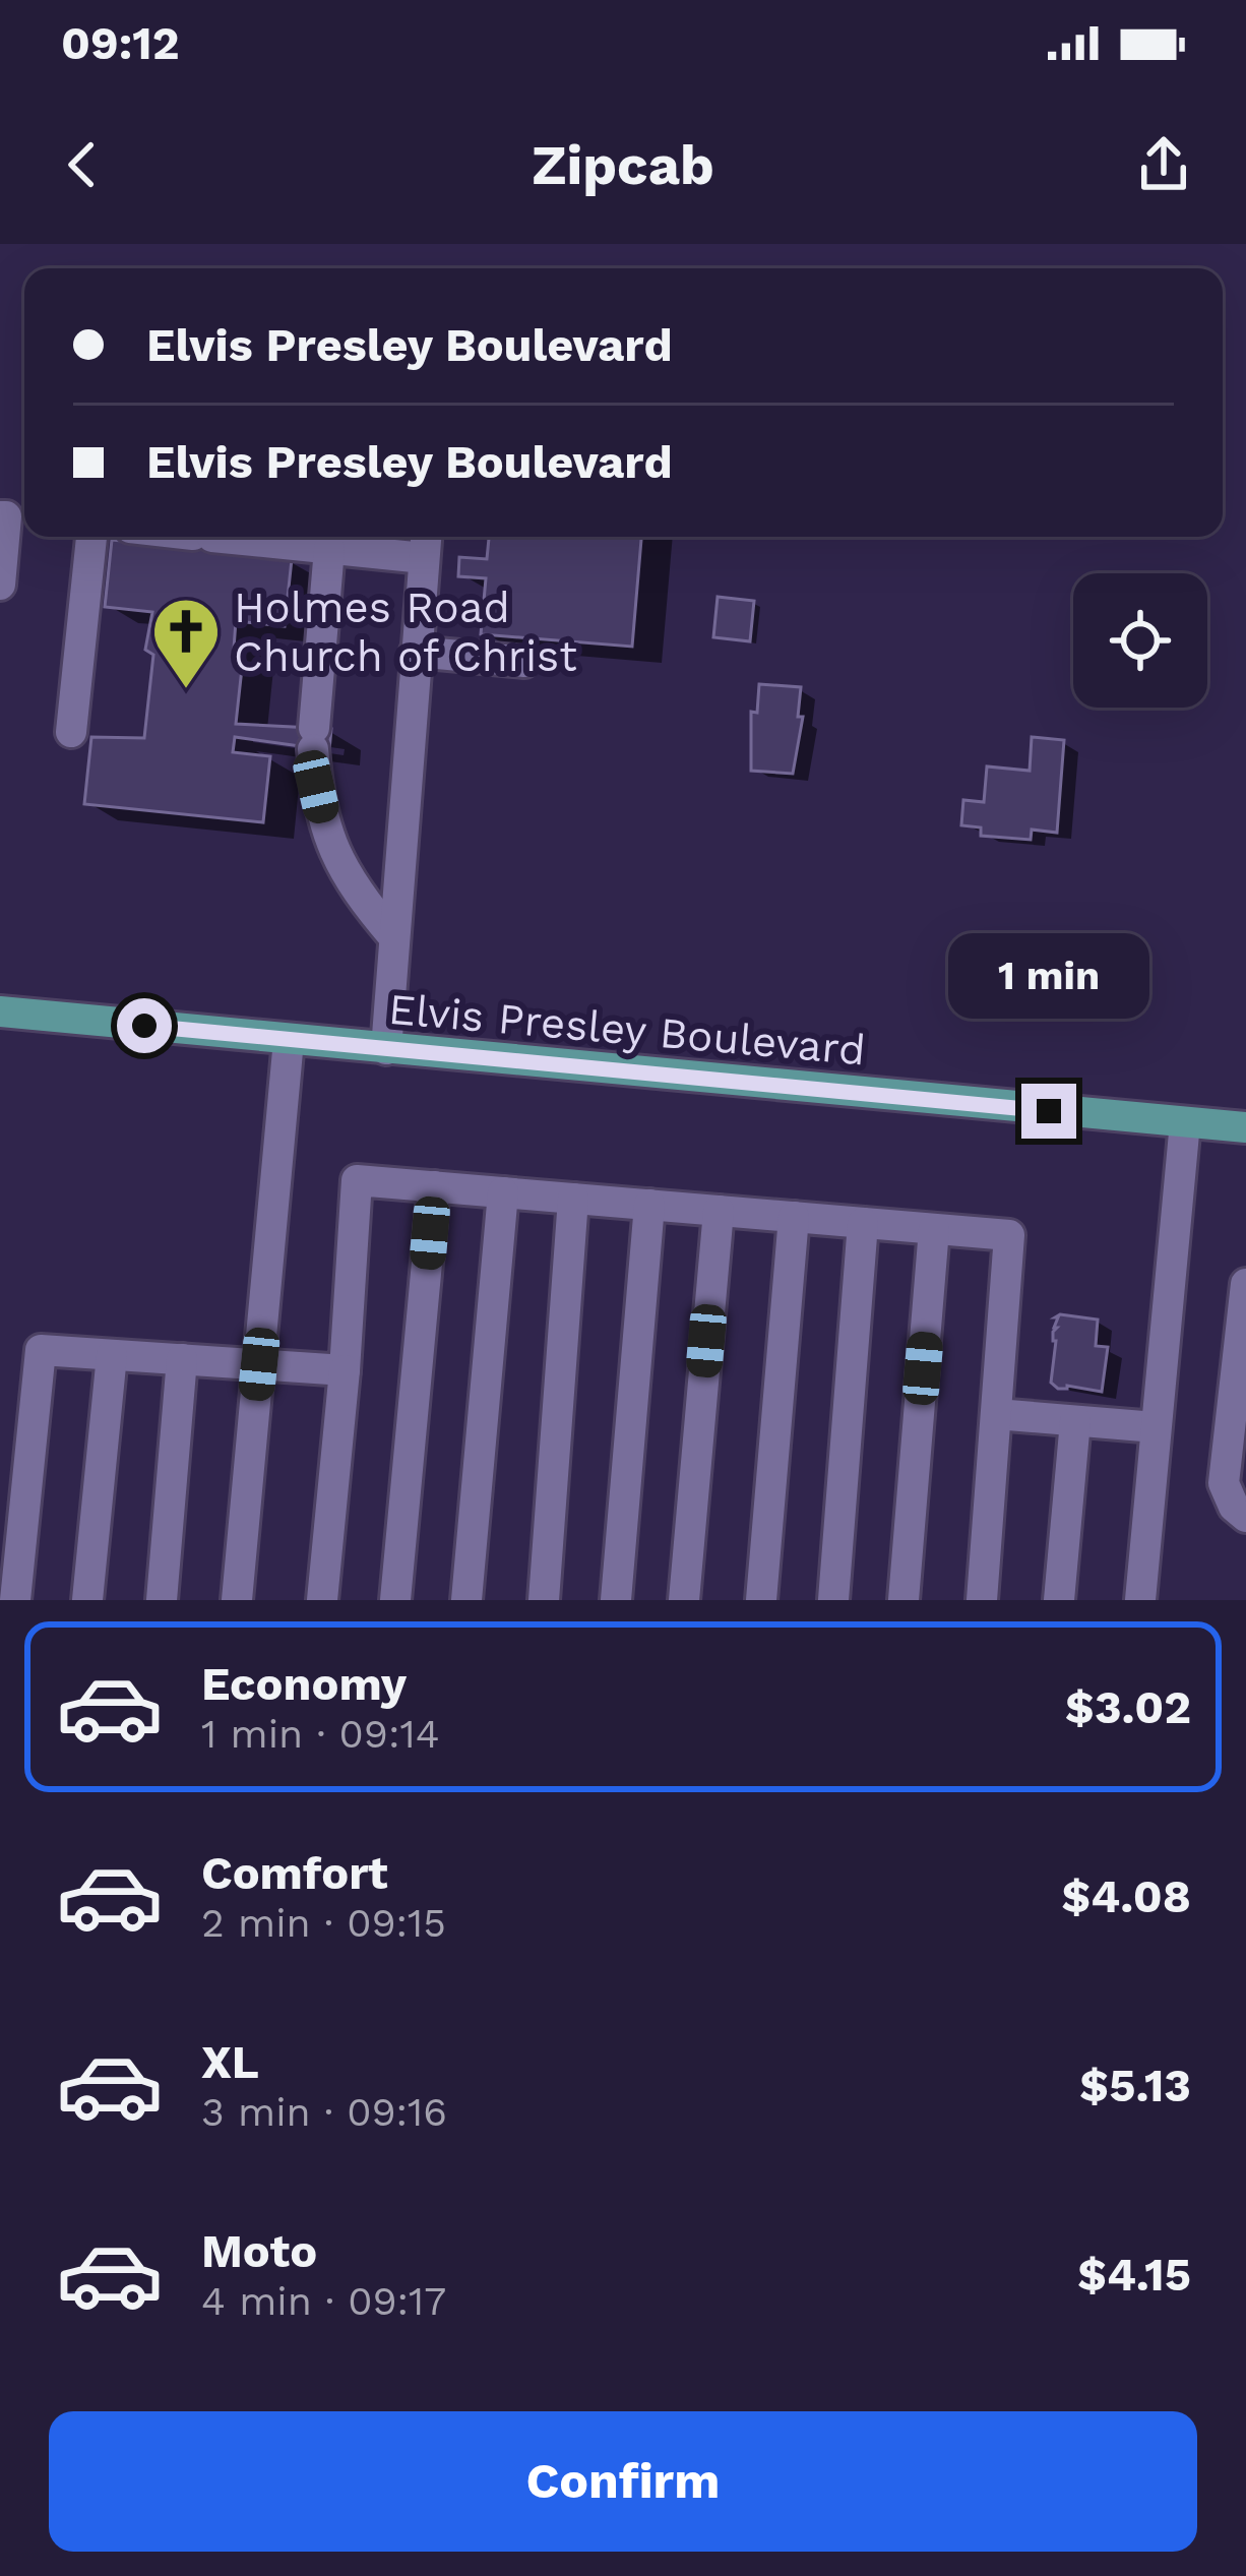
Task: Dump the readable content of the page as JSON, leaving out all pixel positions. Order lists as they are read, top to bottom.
{
  "streets": {
    "main road": ["Elvis Presley Boulevard"]
  },
  "places": {
    "church": ["Holmes Road Church of Christ"]
  },
  "page": {
    "status": "09:12",
    "header": "Zipcab",
    "banner": ["Elvis Presley Boulevard", "Elvis Presley Boulevard"],
    "bubble": "1 min",
    "list": [
      {
        "name": "Economy",
        "note": "1 min · 09:14",
        "value": "$3.02"
      },
      {
        "name": "Comfort",
        "note": "2 min · 09:15",
        "value": "$4.08"
      },
      {
        "name": "XL",
        "note": "3 min · 09:16",
        "value": "$5.13"
      },
      {
        "name": "Moto",
        "note": "4 min · 09:17",
        "value": "$4.15"
      }
    ],
    "buttons": "Confirm"
  }
}
